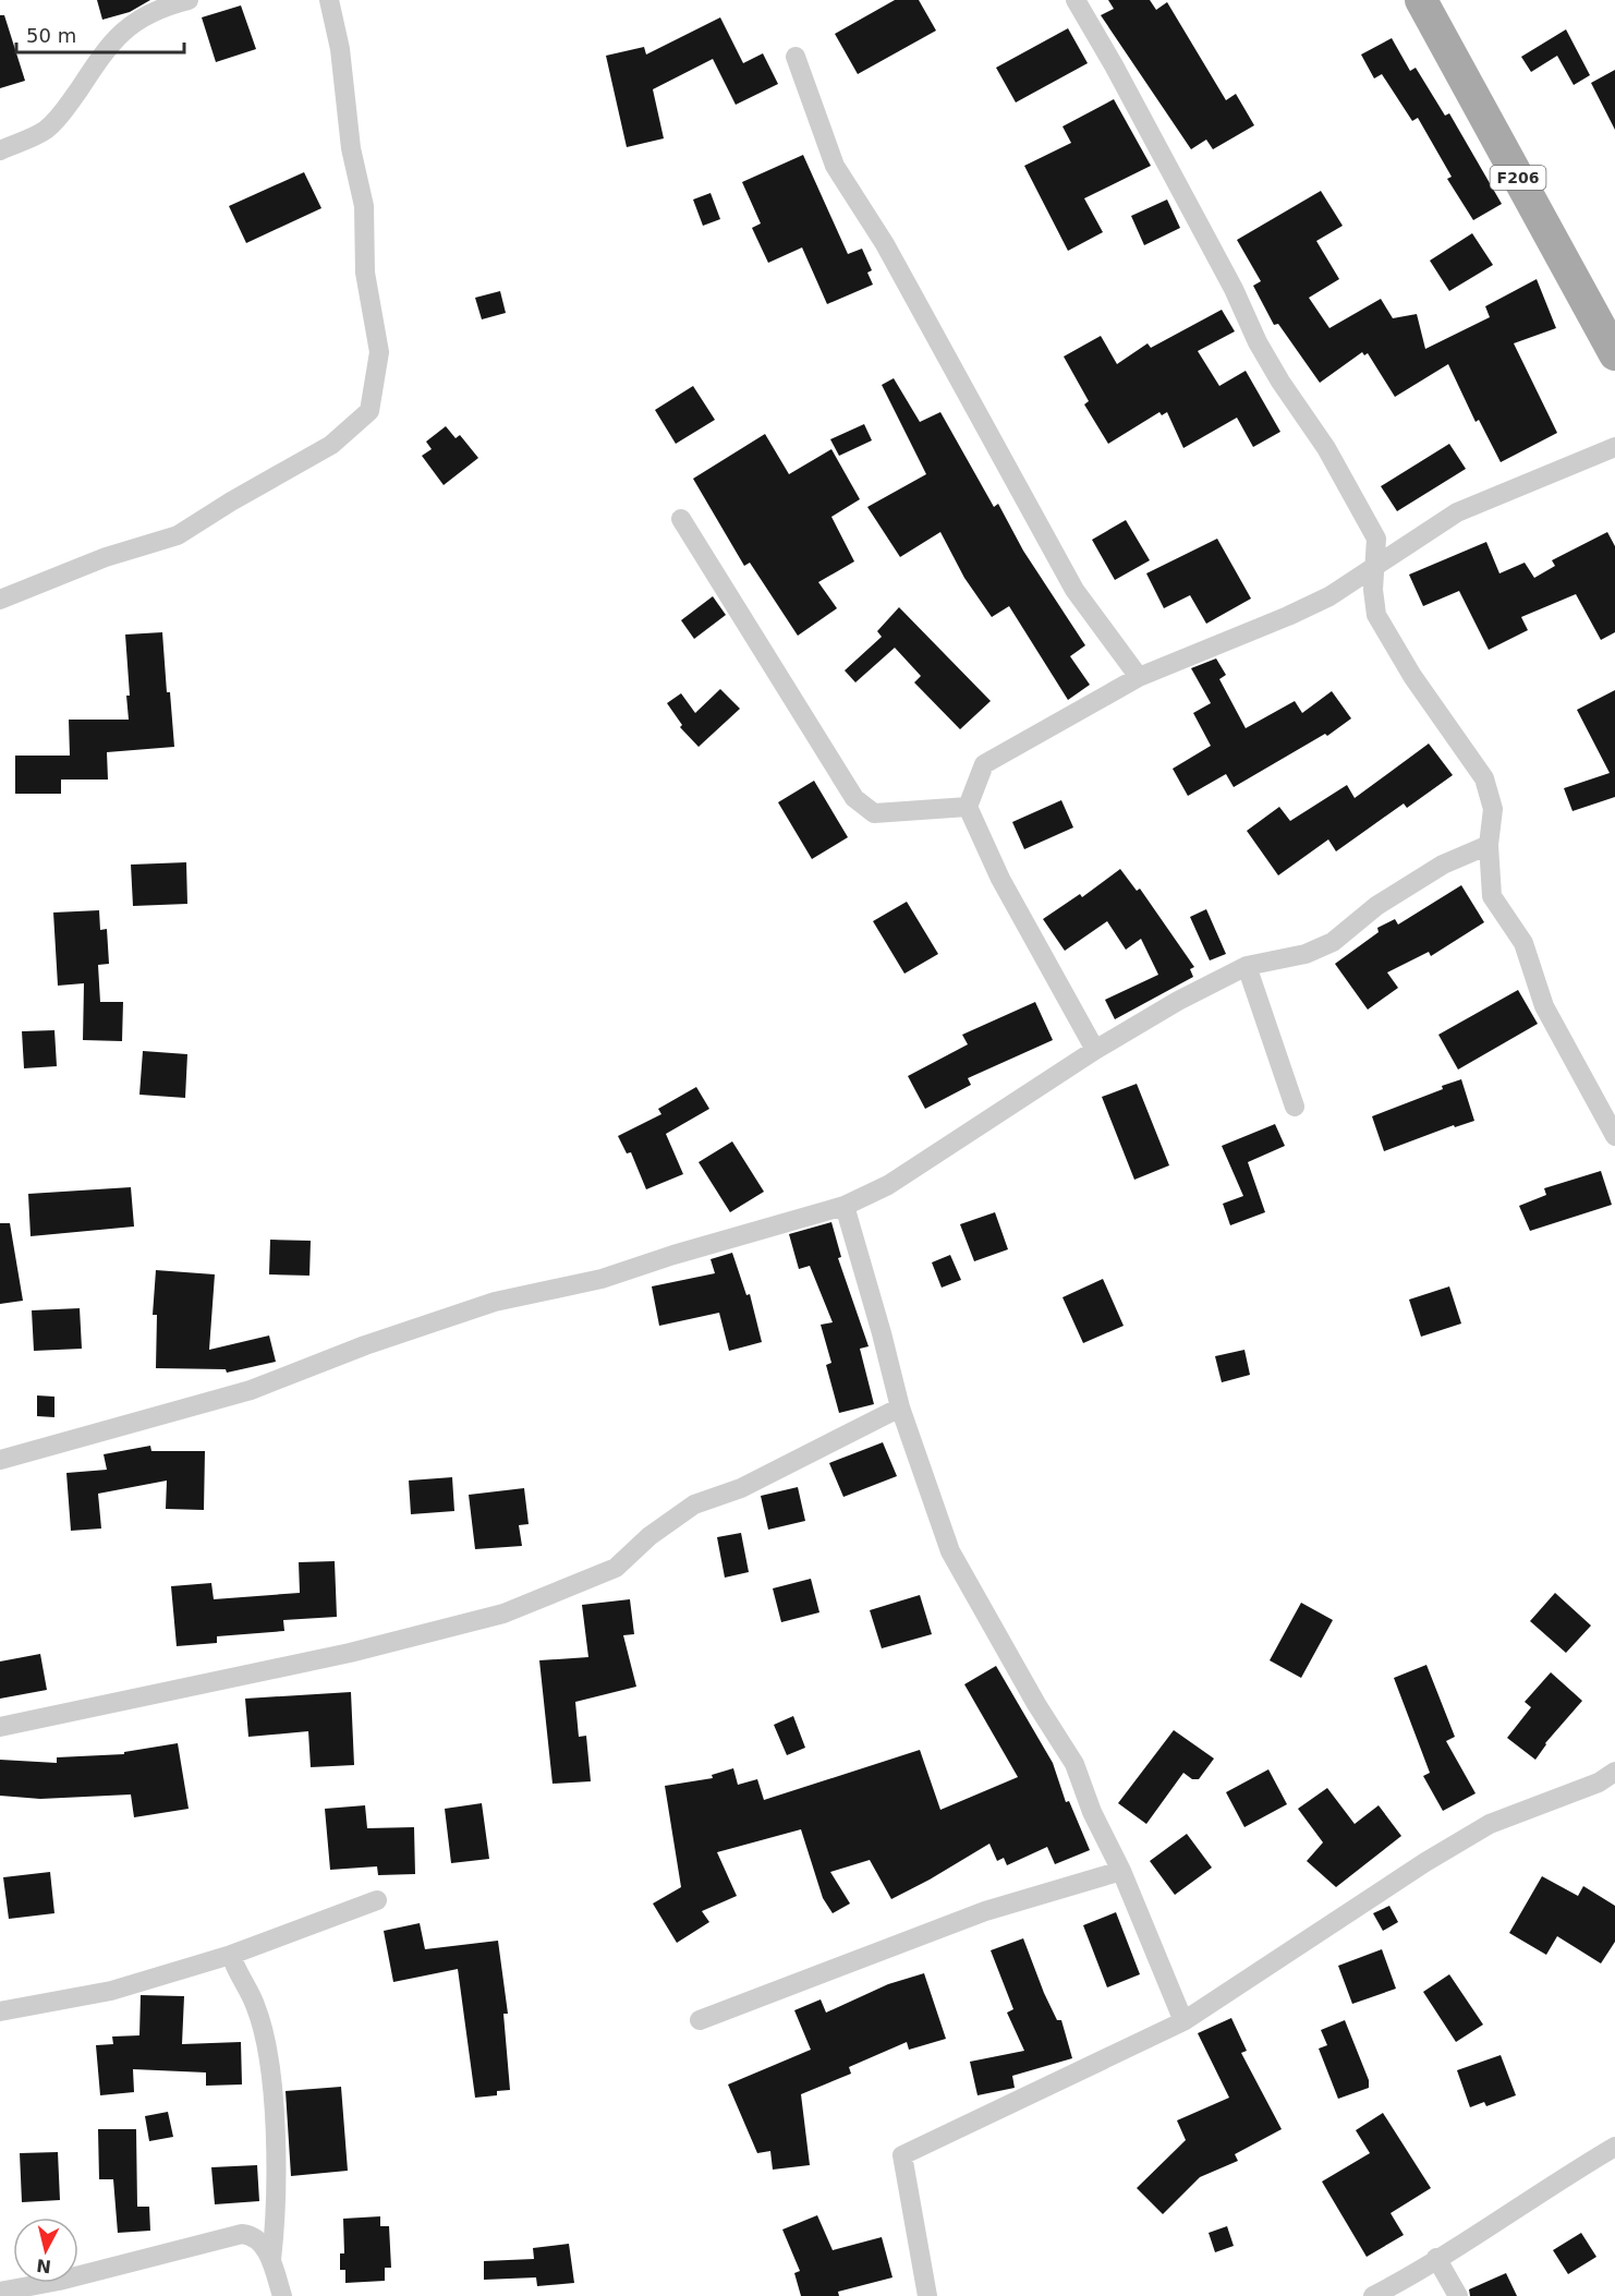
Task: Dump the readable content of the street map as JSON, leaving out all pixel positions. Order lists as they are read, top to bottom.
{
  "streets": {
    "main road": ["F206"]
  },
  "scale_bar": "50 m",
  "north": "bottom"
}
